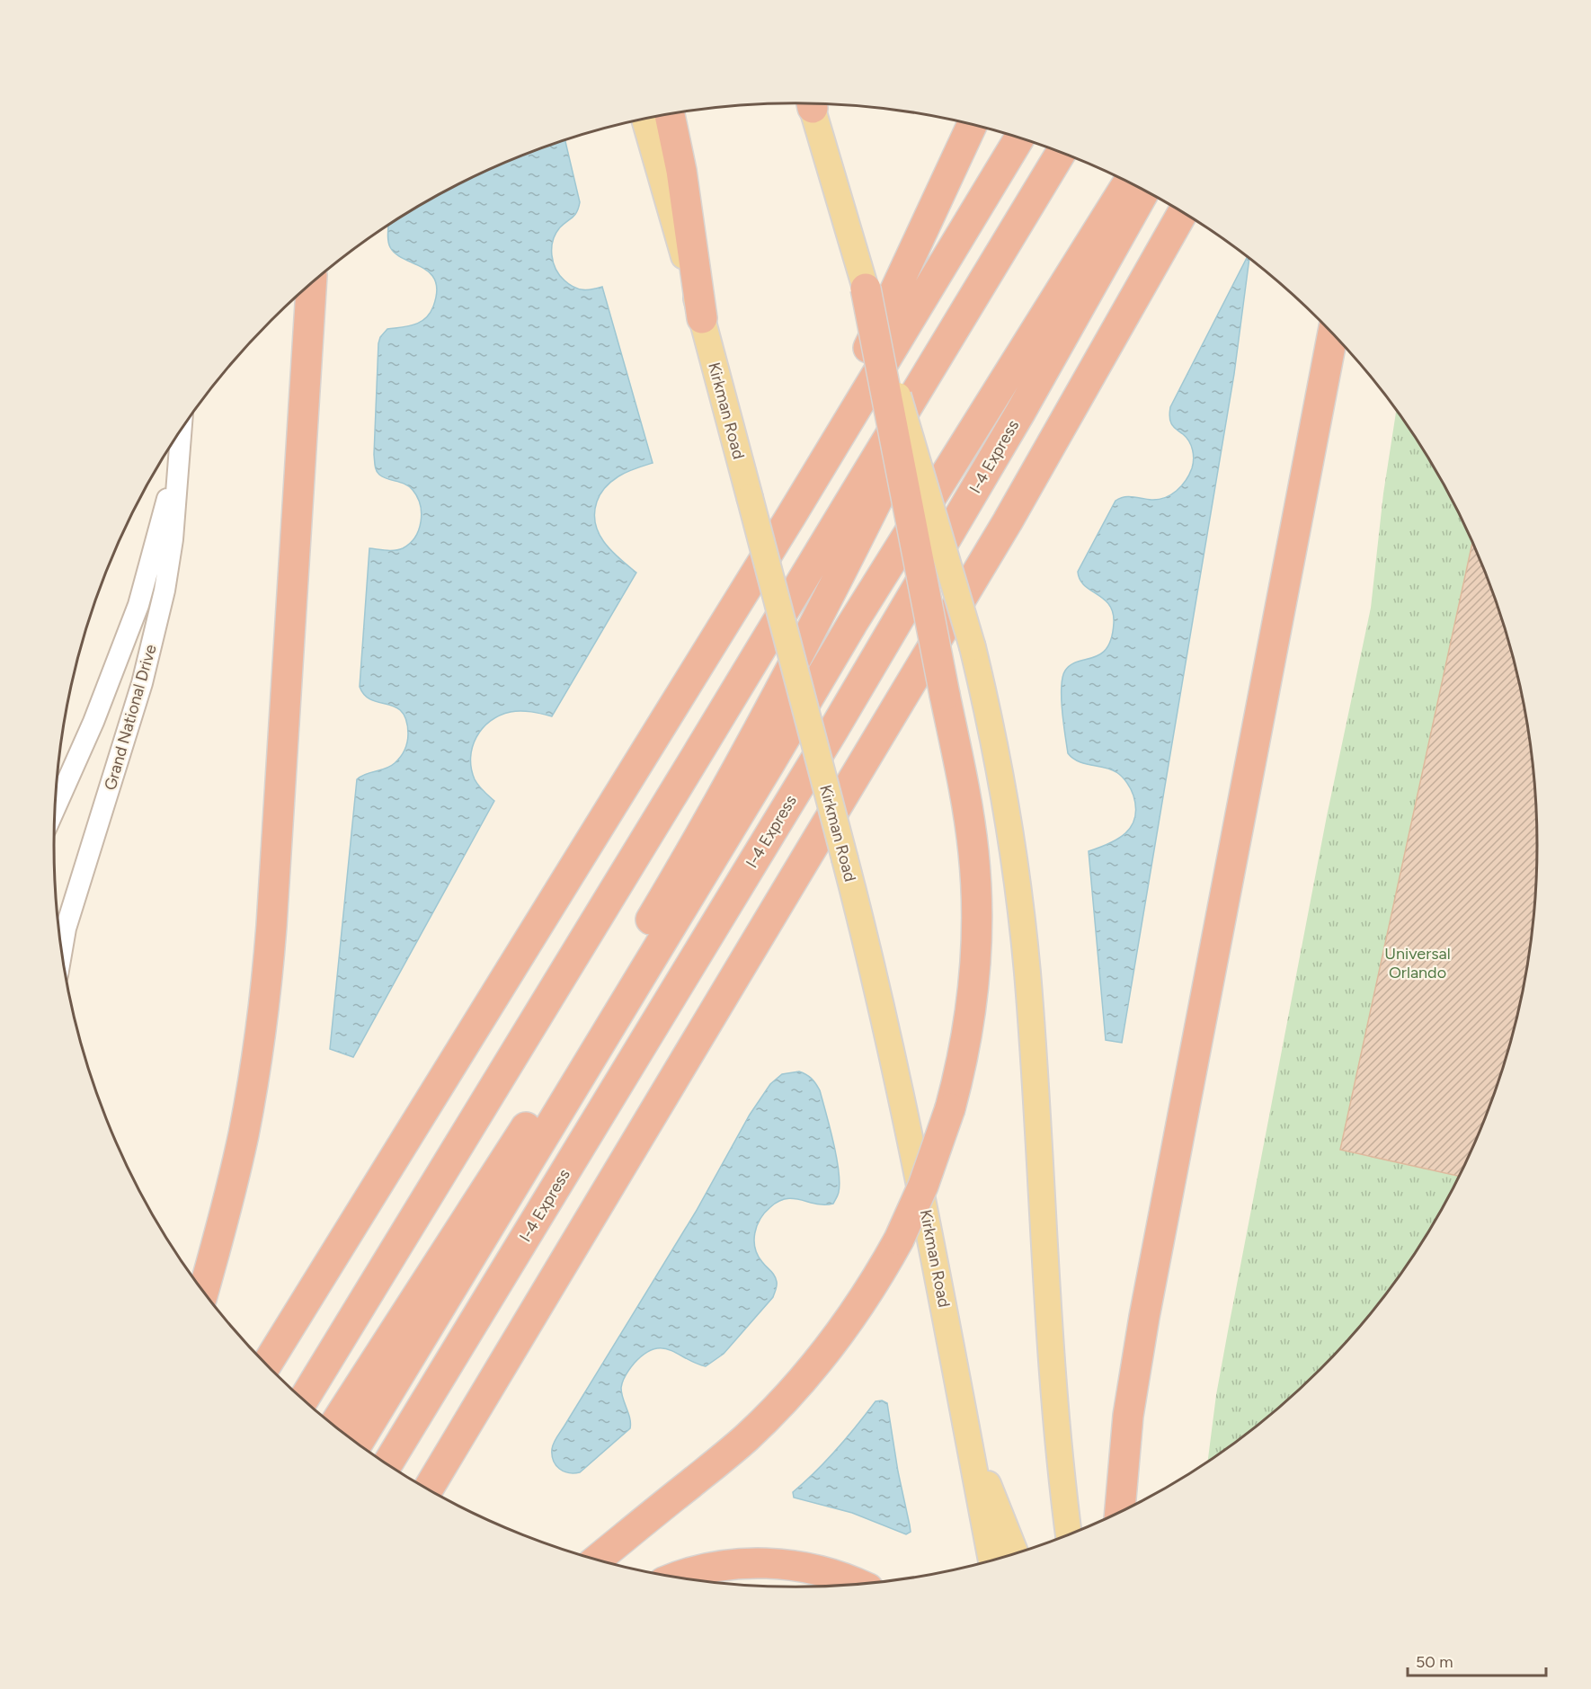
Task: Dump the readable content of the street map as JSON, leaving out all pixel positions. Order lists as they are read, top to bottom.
{
  "streets": {
    "highway": ["I-4 Express"],
    "main road": ["Kirkman Road"],
    "street": ["Grand National Drive"]
  },
  "parks": ["Universal Orlando"],
  "scale_bar": "50 m"
}
